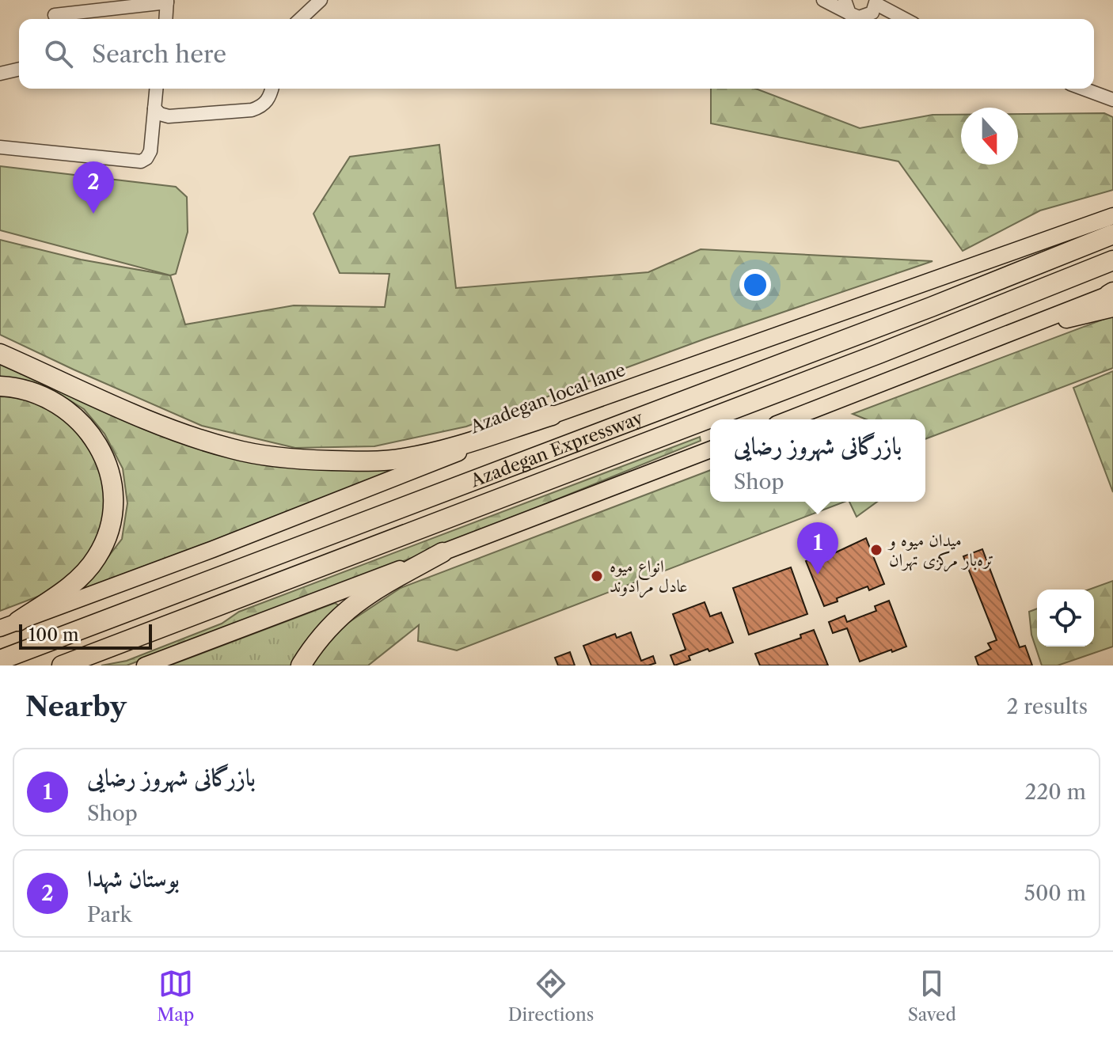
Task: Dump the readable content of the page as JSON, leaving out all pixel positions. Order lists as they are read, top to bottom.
{
  "streets": {
    "highway": ["Azadegan Expressway"],
    "main road": ["Azadegan local lane"]
  },
  "places": ["میدان میوه و تره‌بار مرکزی تهران", "انواع میوه عادل مرادوند"],
  "scale_bar": "100 m",
  "north": "bottom",
  "page": {
    "search": "Search here",
    "pins": ["2", "1"],
    "popup": ["بازرگانی شهروز رضایی", "Shop"],
    "scale": "100 m",
    "heading": ["Nearby", "2 results"],
    "list": [
      {
        "mark": "1",
        "name": "بازرگانی شهروز رضایی",
        "note": "Shop",
        "value": "220 m"
      },
      {
        "mark": "2",
        "name": "بوستان شهدا",
        "note": "Park",
        "value": "500 m"
      }
    ],
    "nav": ["Map", "Directions", "Saved"]
  }
}
